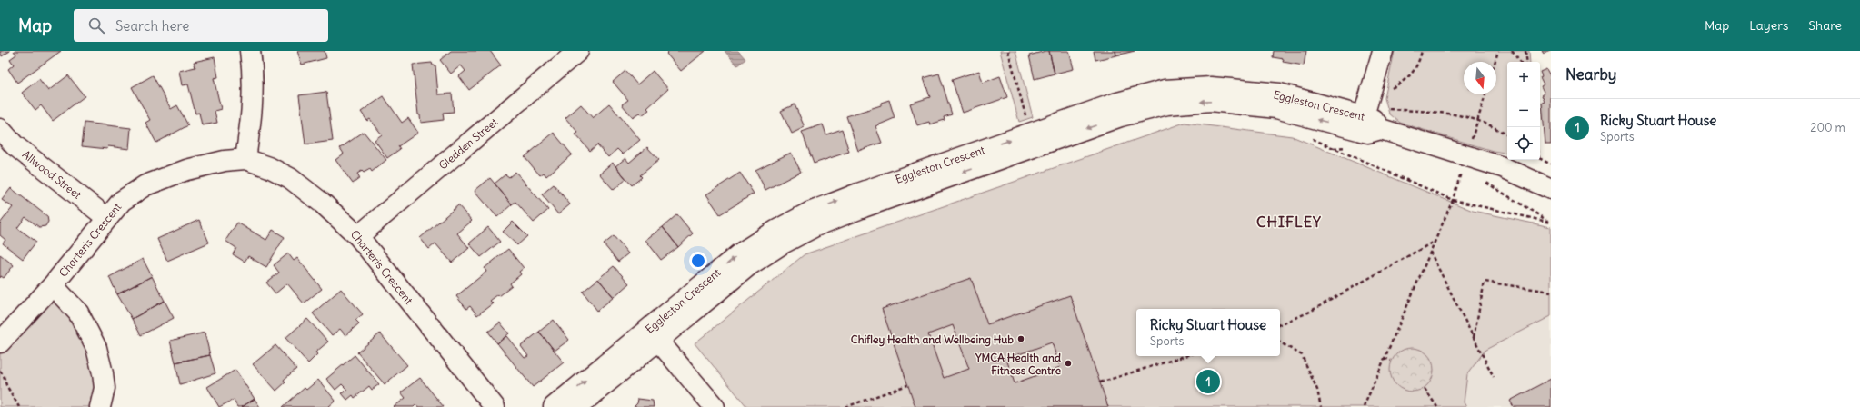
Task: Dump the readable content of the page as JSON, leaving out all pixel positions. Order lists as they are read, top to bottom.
{
  "streets": {
    "street": [
      "Eggleston Crescent",
      "Gledden Street",
      "Allwood Street",
      "Charteris Crescent"
    ]
  },
  "crossings": [
    ["Gledden Street", "Charteris Crescent"],
    ["Allwood Street", "Charteris Crescent"]
  ],
  "districts": ["CHIFLEY"],
  "places": ["Chifley Health and Wellbeing Hub", "YMCA Health and Fitness Centre"],
  "north": "bottom",
  "page": {
    "header": "Map",
    "search": "Search here",
    "nav": ["Map", "Layers", "Share"],
    "heading": "Nearby",
    "map_buttons": ["+", "−"],
    "list": [
      {
        "mark": "1",
        "name": "Ricky Stuart House",
        "note": "Sports",
        "value": "200 m"
      }
    ],
    "popup": ["Ricky Stuart House", "Sports"],
    "pins": "1"
  }
}
